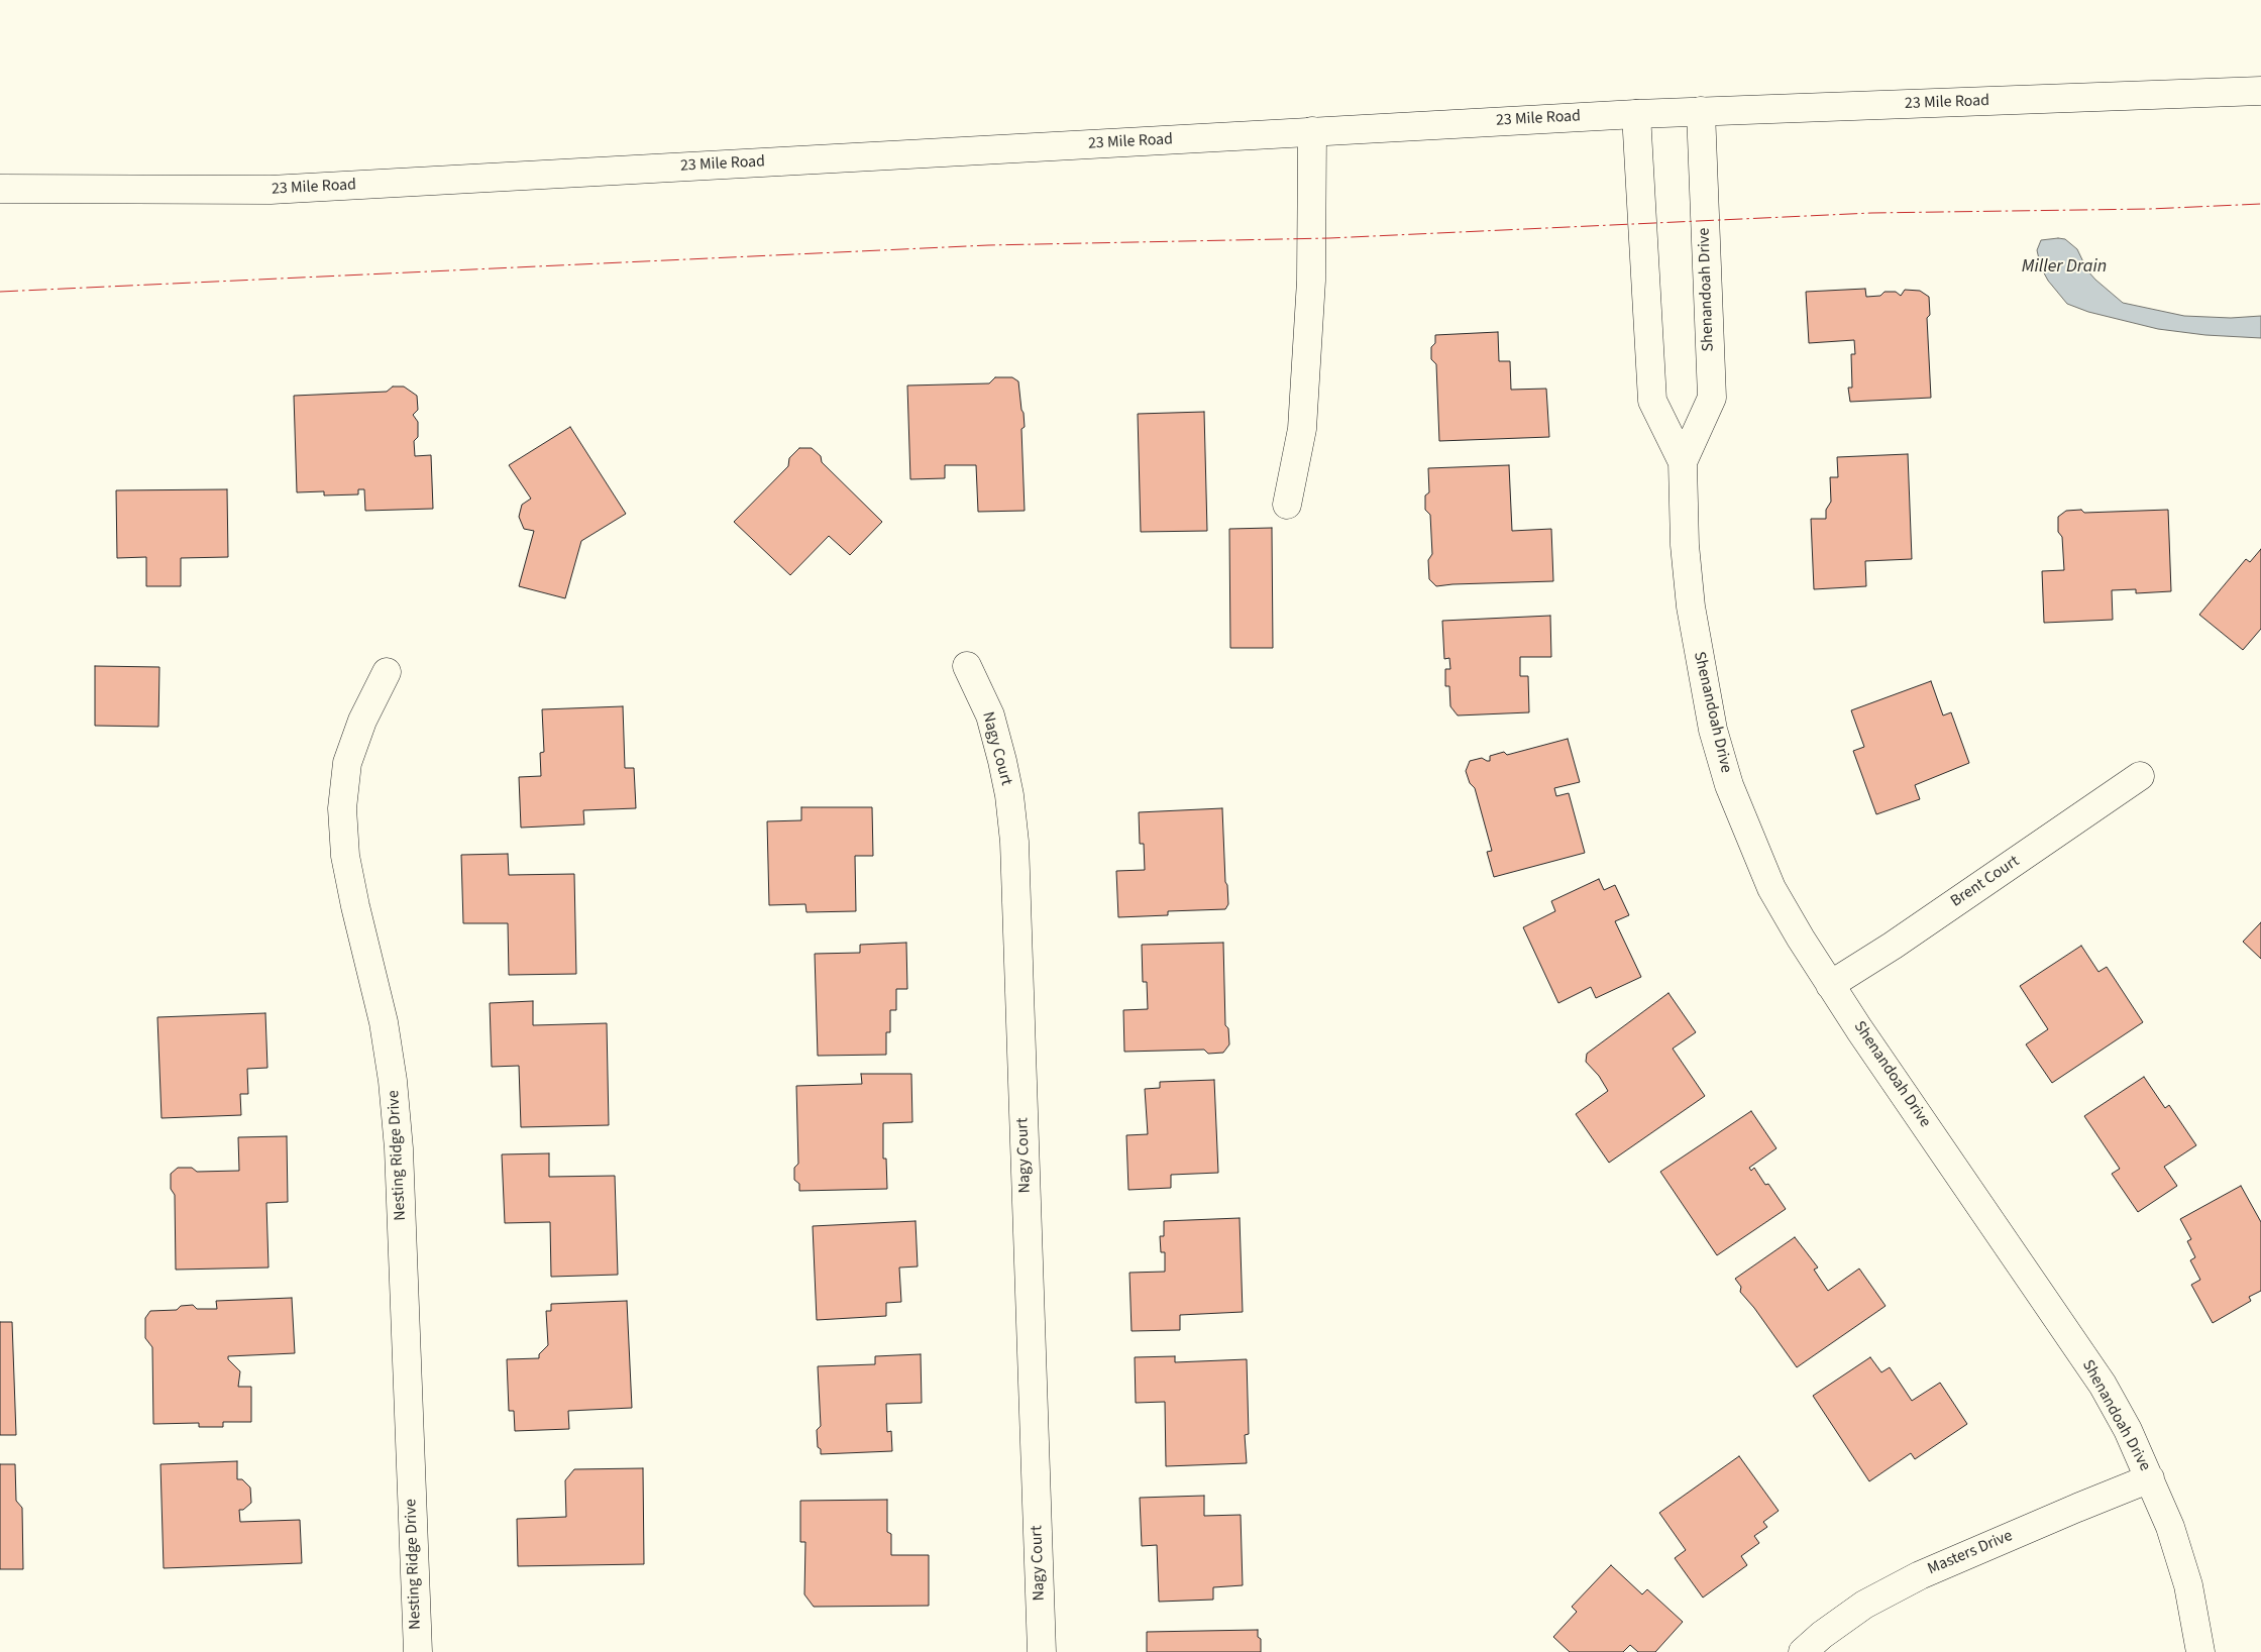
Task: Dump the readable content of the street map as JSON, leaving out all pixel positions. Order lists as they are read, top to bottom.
{
  "streets": {
    "street": [
      "23 Mile Road",
      "Shenandoah Drive",
      "Nagy Court",
      "Brent Court",
      "Nesting Ridge Drive",
      "Masters Drive"
    ]
  },
  "crossings": [
    ["23 Mile Road", "Shenandoah Drive"],
    ["Shenandoah Drive", "Brent Court"],
    ["Shenandoah Drive", "Masters Drive"]
  ],
  "water": ["Miller Drain"]
}
